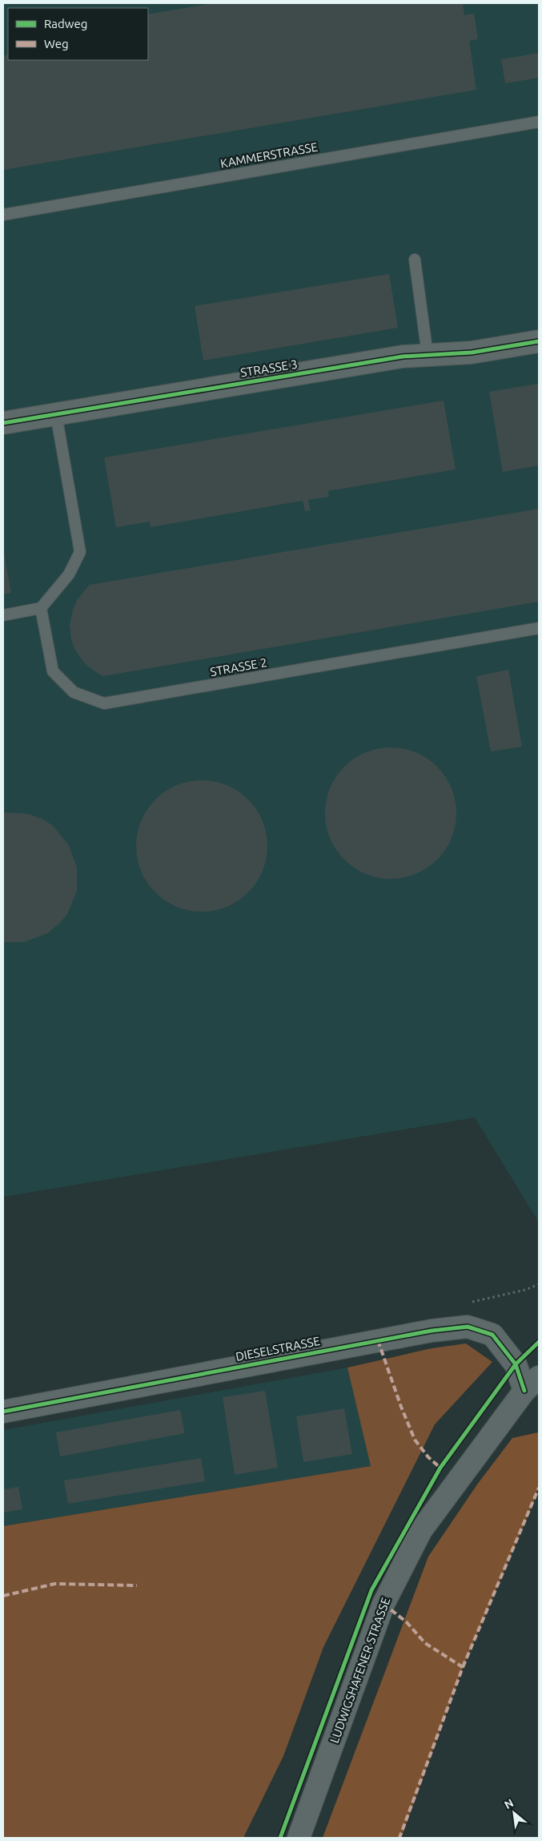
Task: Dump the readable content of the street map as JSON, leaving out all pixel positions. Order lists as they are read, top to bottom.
{
  "streets": {
    "street": ["STRASSE 3", "DIESELSTRASSE", "LUDWIGSHAFENER STRASSE"],
    "lane": ["KAMMERSTRASSE", "STRASSE 2"]
  },
  "crossings": [
    ["DIESELSTRASSE", "LUDWIGSHAFENER STRASSE"]
  ],
  "legend": ["Radweg", "Weg"],
  "north": "top left"
}
